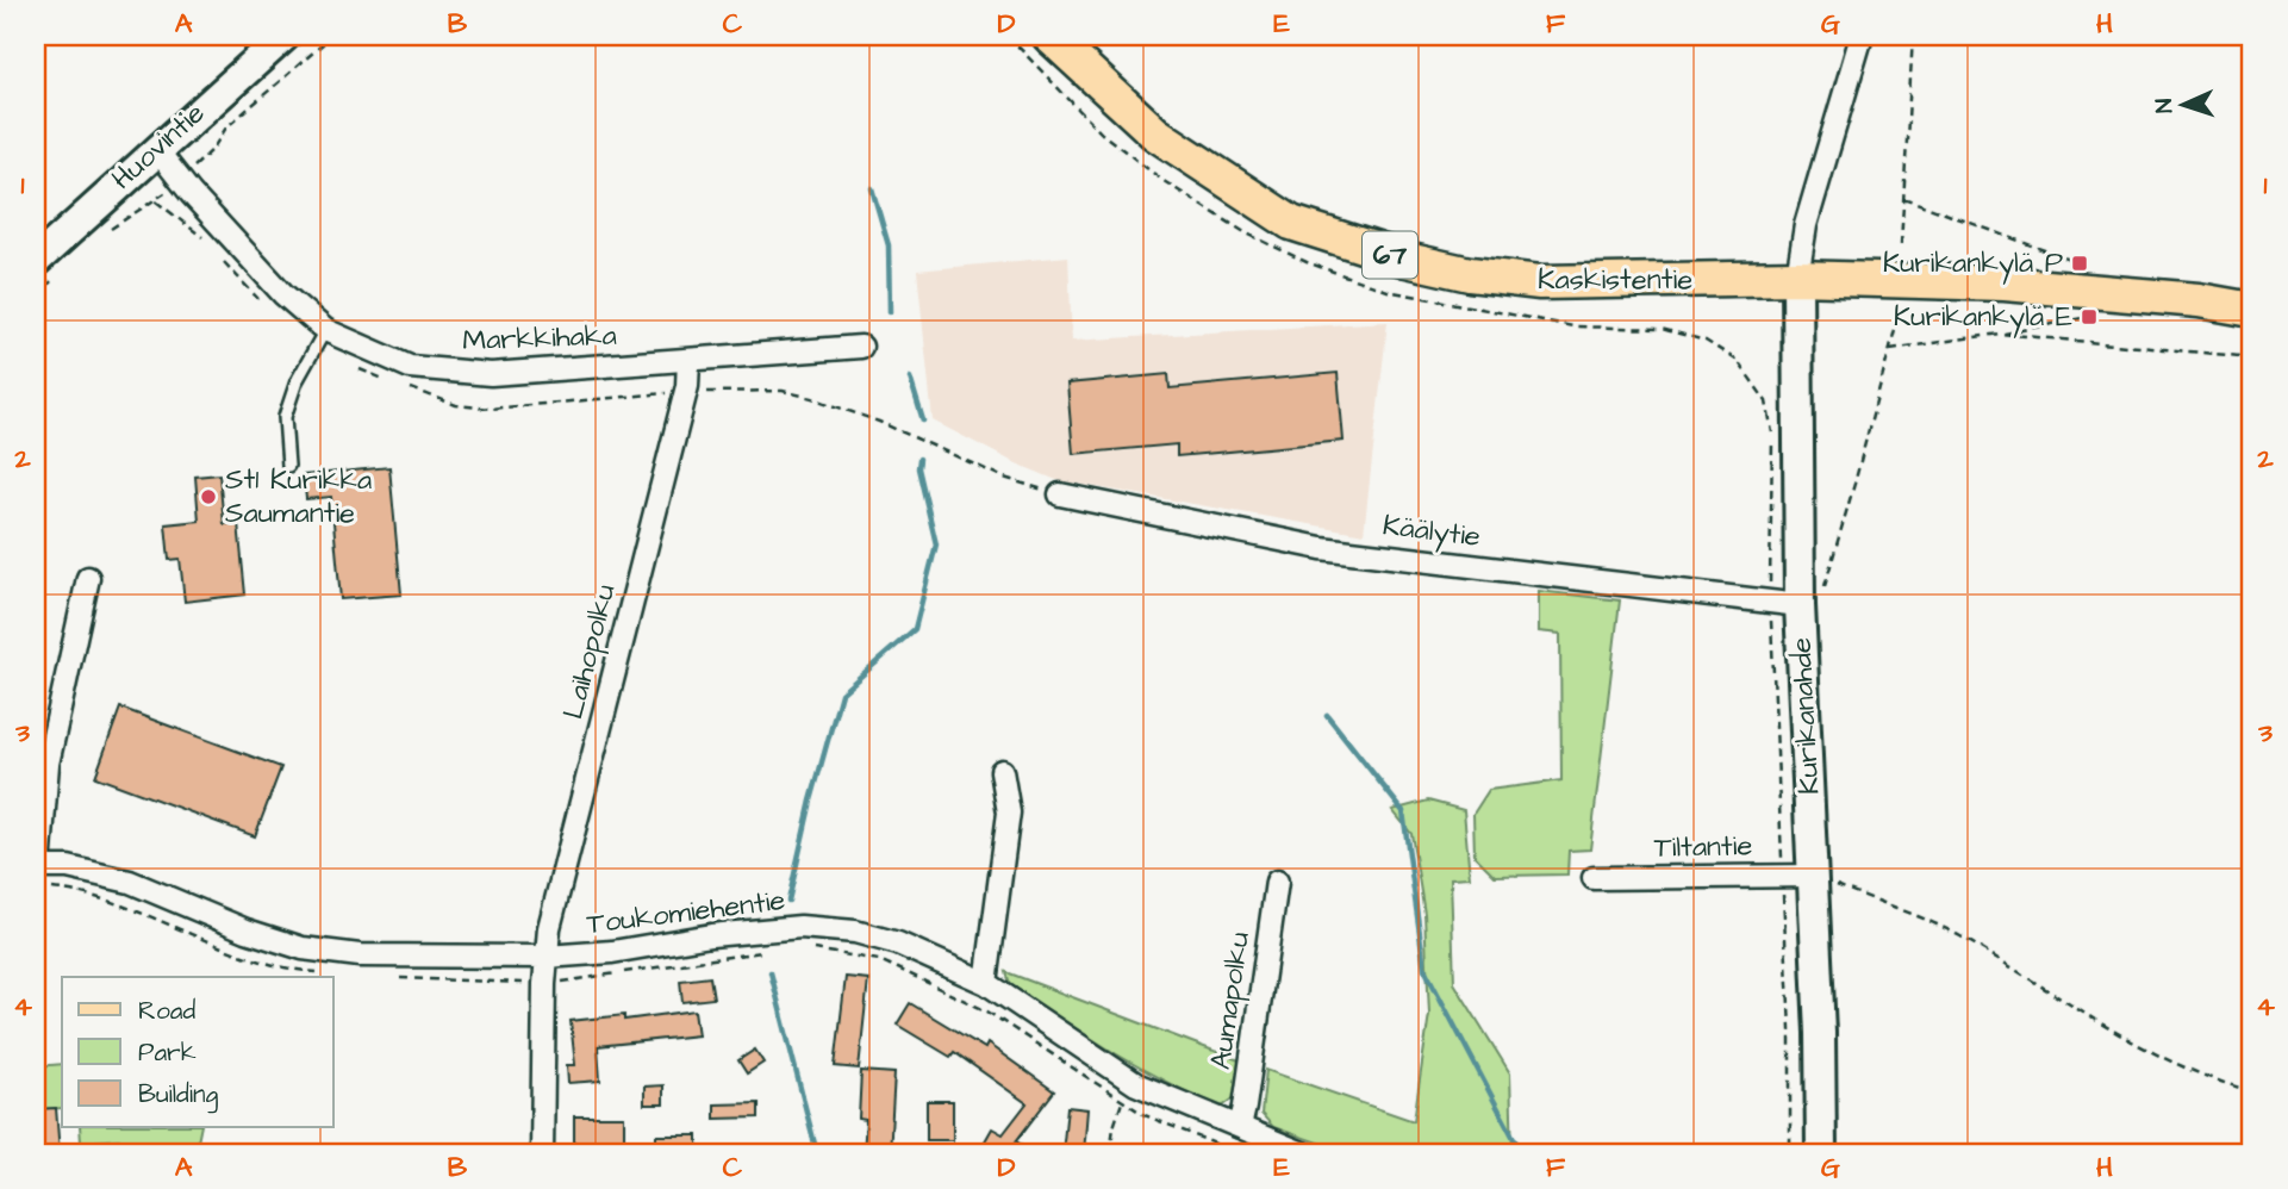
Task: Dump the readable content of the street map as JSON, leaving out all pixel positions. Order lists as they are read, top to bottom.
{
  "streets": {
    "main road": [
      "Huovintie",
      "67",
      "Kaskistentie",
      "Kurikanahde"
    ],
    "street": [
      "Markkihaka",
      "Käälytie",
      "Laihopolku",
      "Tiltantie",
      "Toukomiehentie",
      "Aumapolku"
    ]
  },
  "crossings": [
    ["Huovintie", "Markkihaka"],
    ["Kaskistentie", "Kurikanahde"],
    ["Markkihaka", "Laihopolku"],
    ["Käälytie", "Kurikanahde"],
    ["Laihopolku", "Toukomiehentie"],
    ["Kurikanahde", "Tiltantie"],
    ["Toukomiehentie", "Aumapolku"]
  ],
  "places": {
    "transit": ["Kurikankylä P", "Kurikankylä E"],
    "other": ["St1 Kurikka Saumantie"]
  },
  "legend": ["Road", "Park", "Building"],
  "north": "left",
  "grid": {
    "columns": [
      "A",
      "B",
      "C",
      "D",
      "E",
      "F",
      "G",
      "H"
    ],
    "rows": [
      "1",
      "2",
      "3",
      "4"
    ]
  }
}
